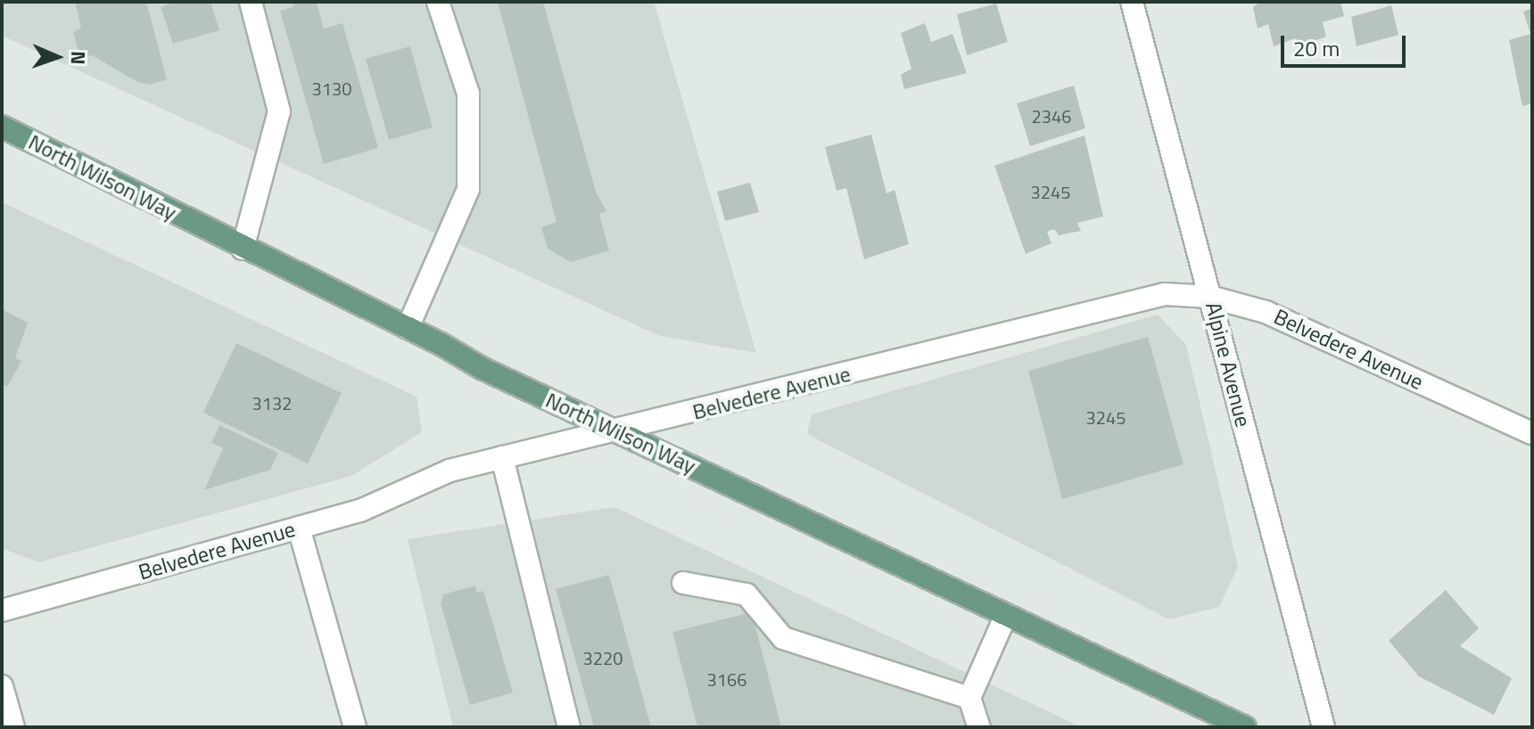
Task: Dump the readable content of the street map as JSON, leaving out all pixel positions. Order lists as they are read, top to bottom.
{
  "streets": {
    "main road": ["North Wilson Way"],
    "street": ["Belvedere Avenue", "Alpine Avenue"]
  },
  "crossings": [
    ["North Wilson Way", "Belvedere Avenue"],
    ["Belvedere Avenue", "Alpine Avenue"]
  ],
  "house_numbers": [
    "3130",
    "2346",
    "3245",
    "3132",
    "3245",
    "3220",
    "3166"
  ],
  "scale_bar": "20 m",
  "north": "right"
}
